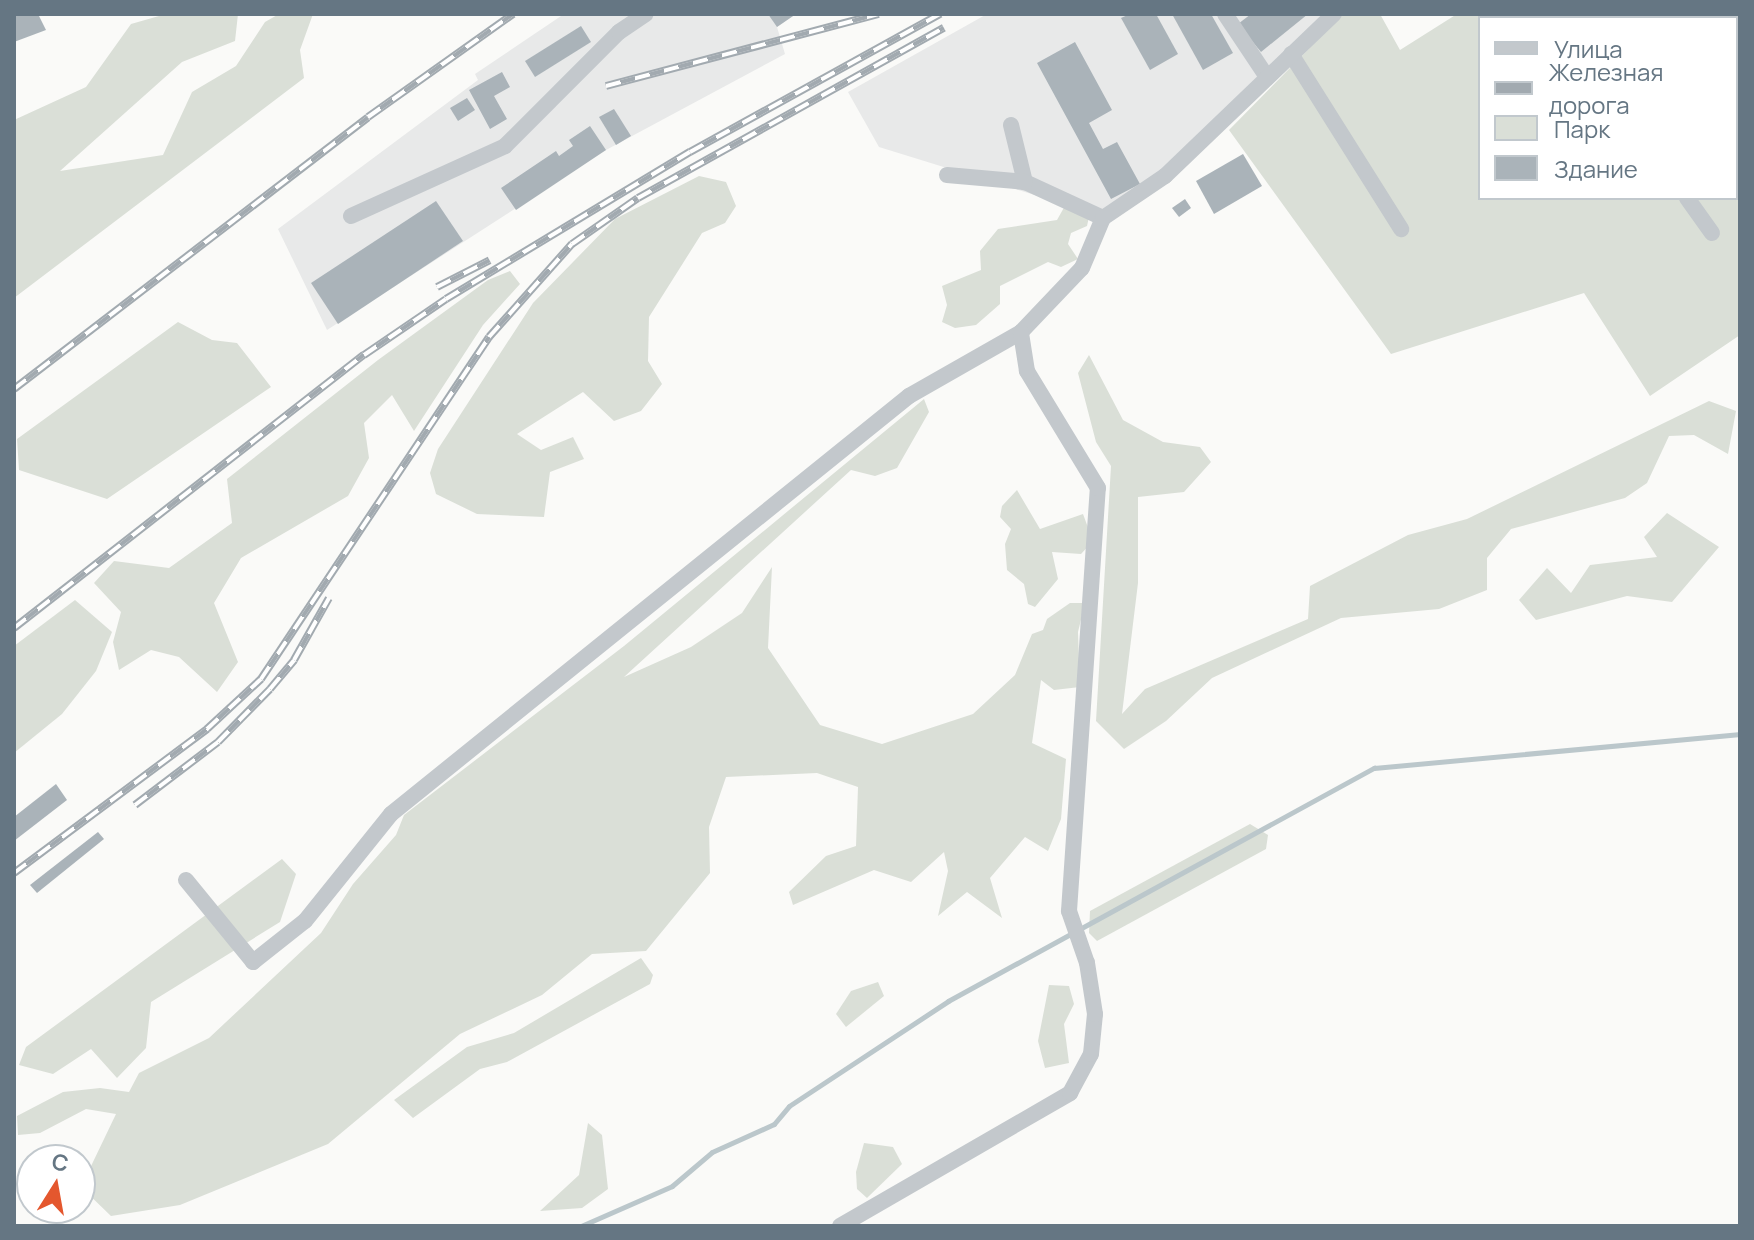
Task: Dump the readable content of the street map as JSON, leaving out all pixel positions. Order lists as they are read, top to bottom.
{
  "legend": [
    "Улица",
    "Железная дорога",
    "Парк",
    "Здание"
  ],
  "north": "top"
}
